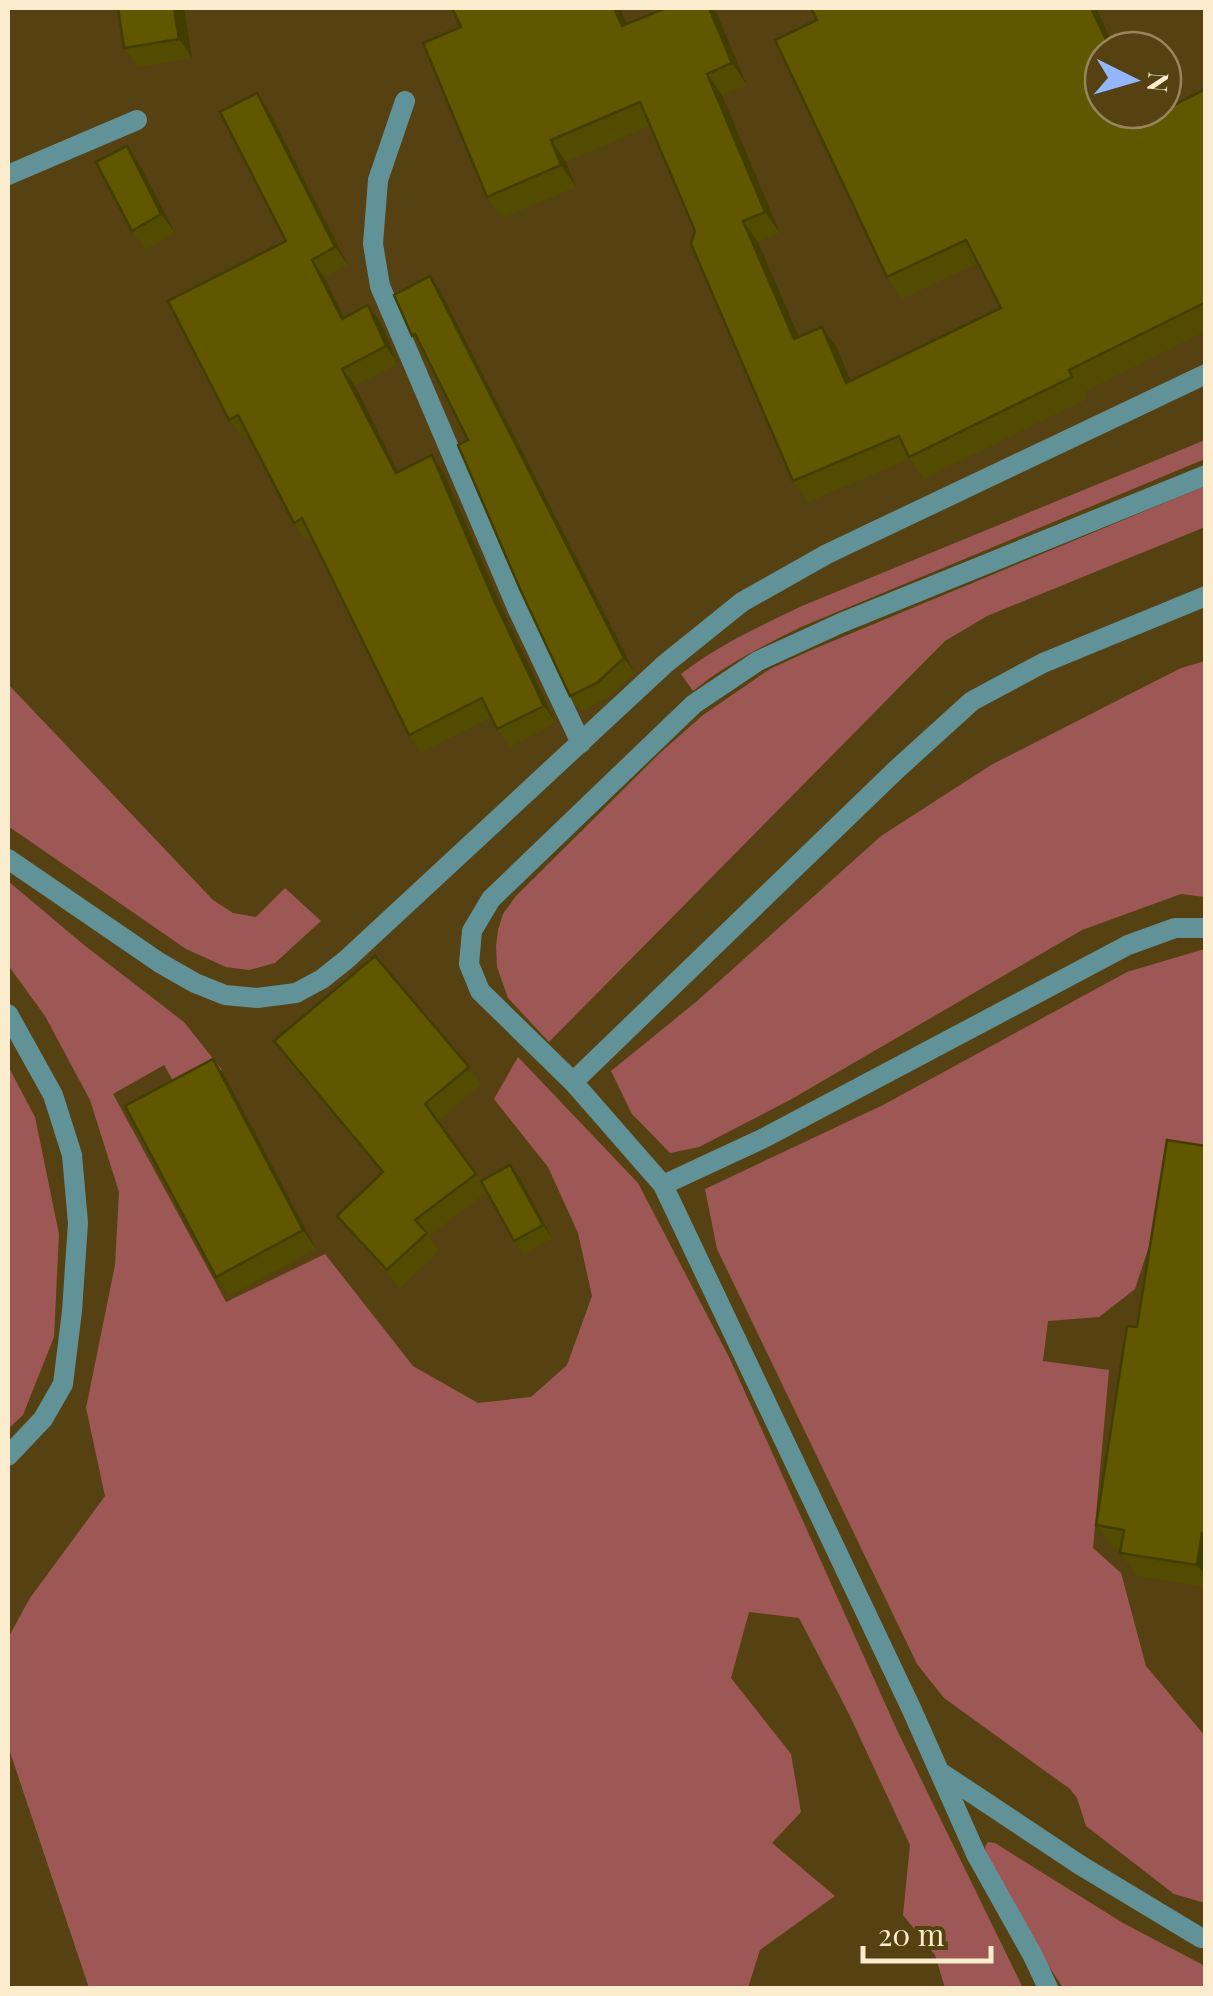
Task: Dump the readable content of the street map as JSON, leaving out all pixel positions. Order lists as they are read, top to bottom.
{
  "scale_bar": "20 m",
  "north": "right"
}
